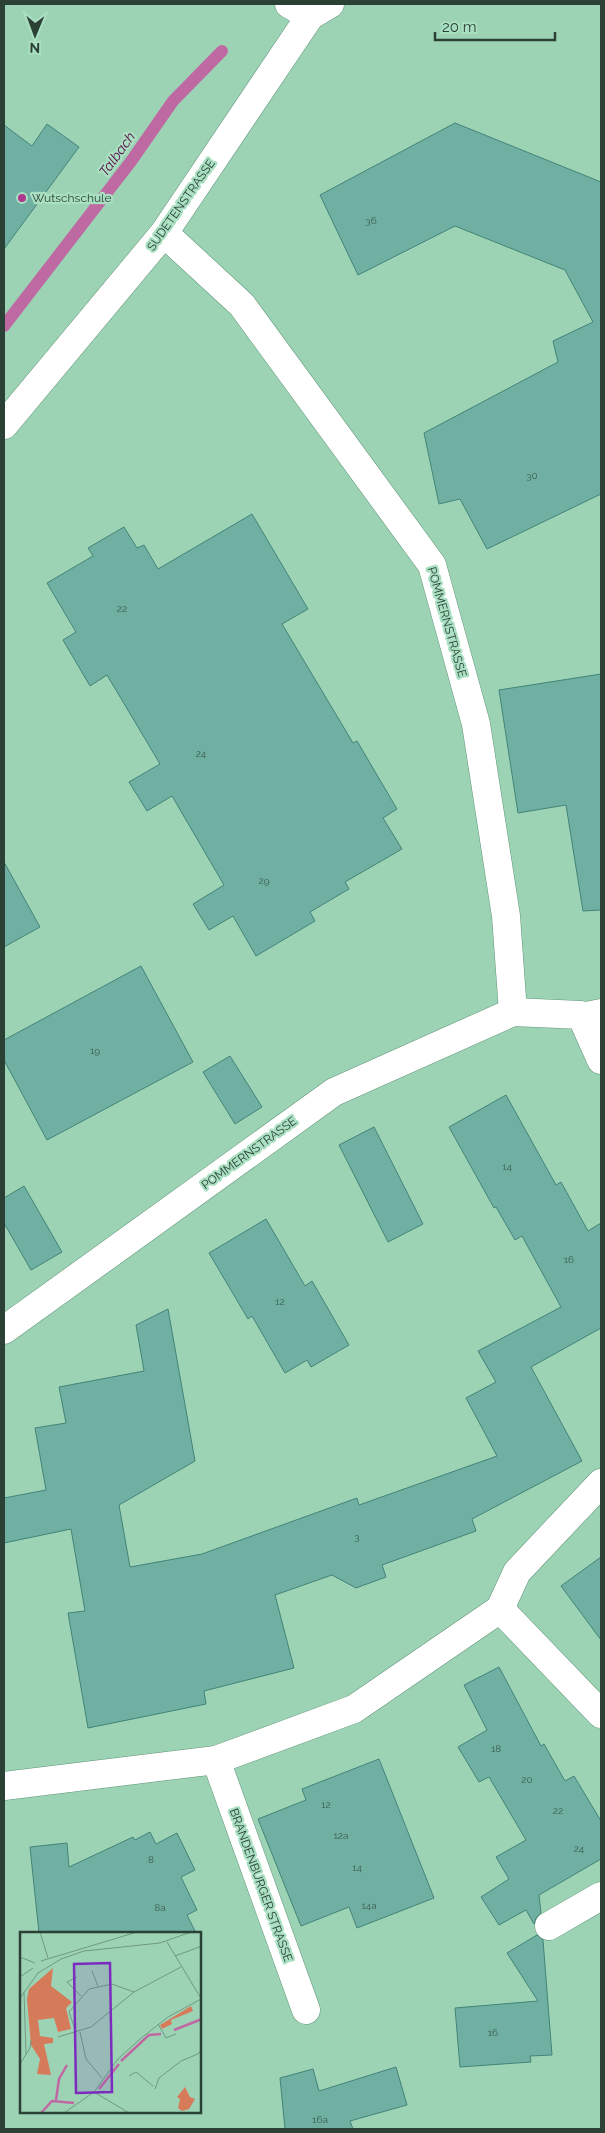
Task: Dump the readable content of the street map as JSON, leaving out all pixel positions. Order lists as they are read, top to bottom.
{
  "streets": {
    "street": ["SUDETENSTRASSE", "POMMERNSTRASSE", "BRANDENBURGER STRASSE"]
  },
  "crossings": [
    ["SUDETENSTRASSE", "POMMERNSTRASSE"]
  ],
  "water": ["Talbach"],
  "places": ["Wutschschule"],
  "house_numbers": [
    "36",
    "30",
    "22",
    "24",
    "29",
    "19",
    "14",
    "16",
    "12",
    "3",
    "18",
    "20",
    "12",
    "22",
    "12a",
    "24",
    "8",
    "14",
    "14a",
    "8a",
    "16",
    "16a"
  ],
  "scale_bar": "20 m",
  "north": "bottom"
}
